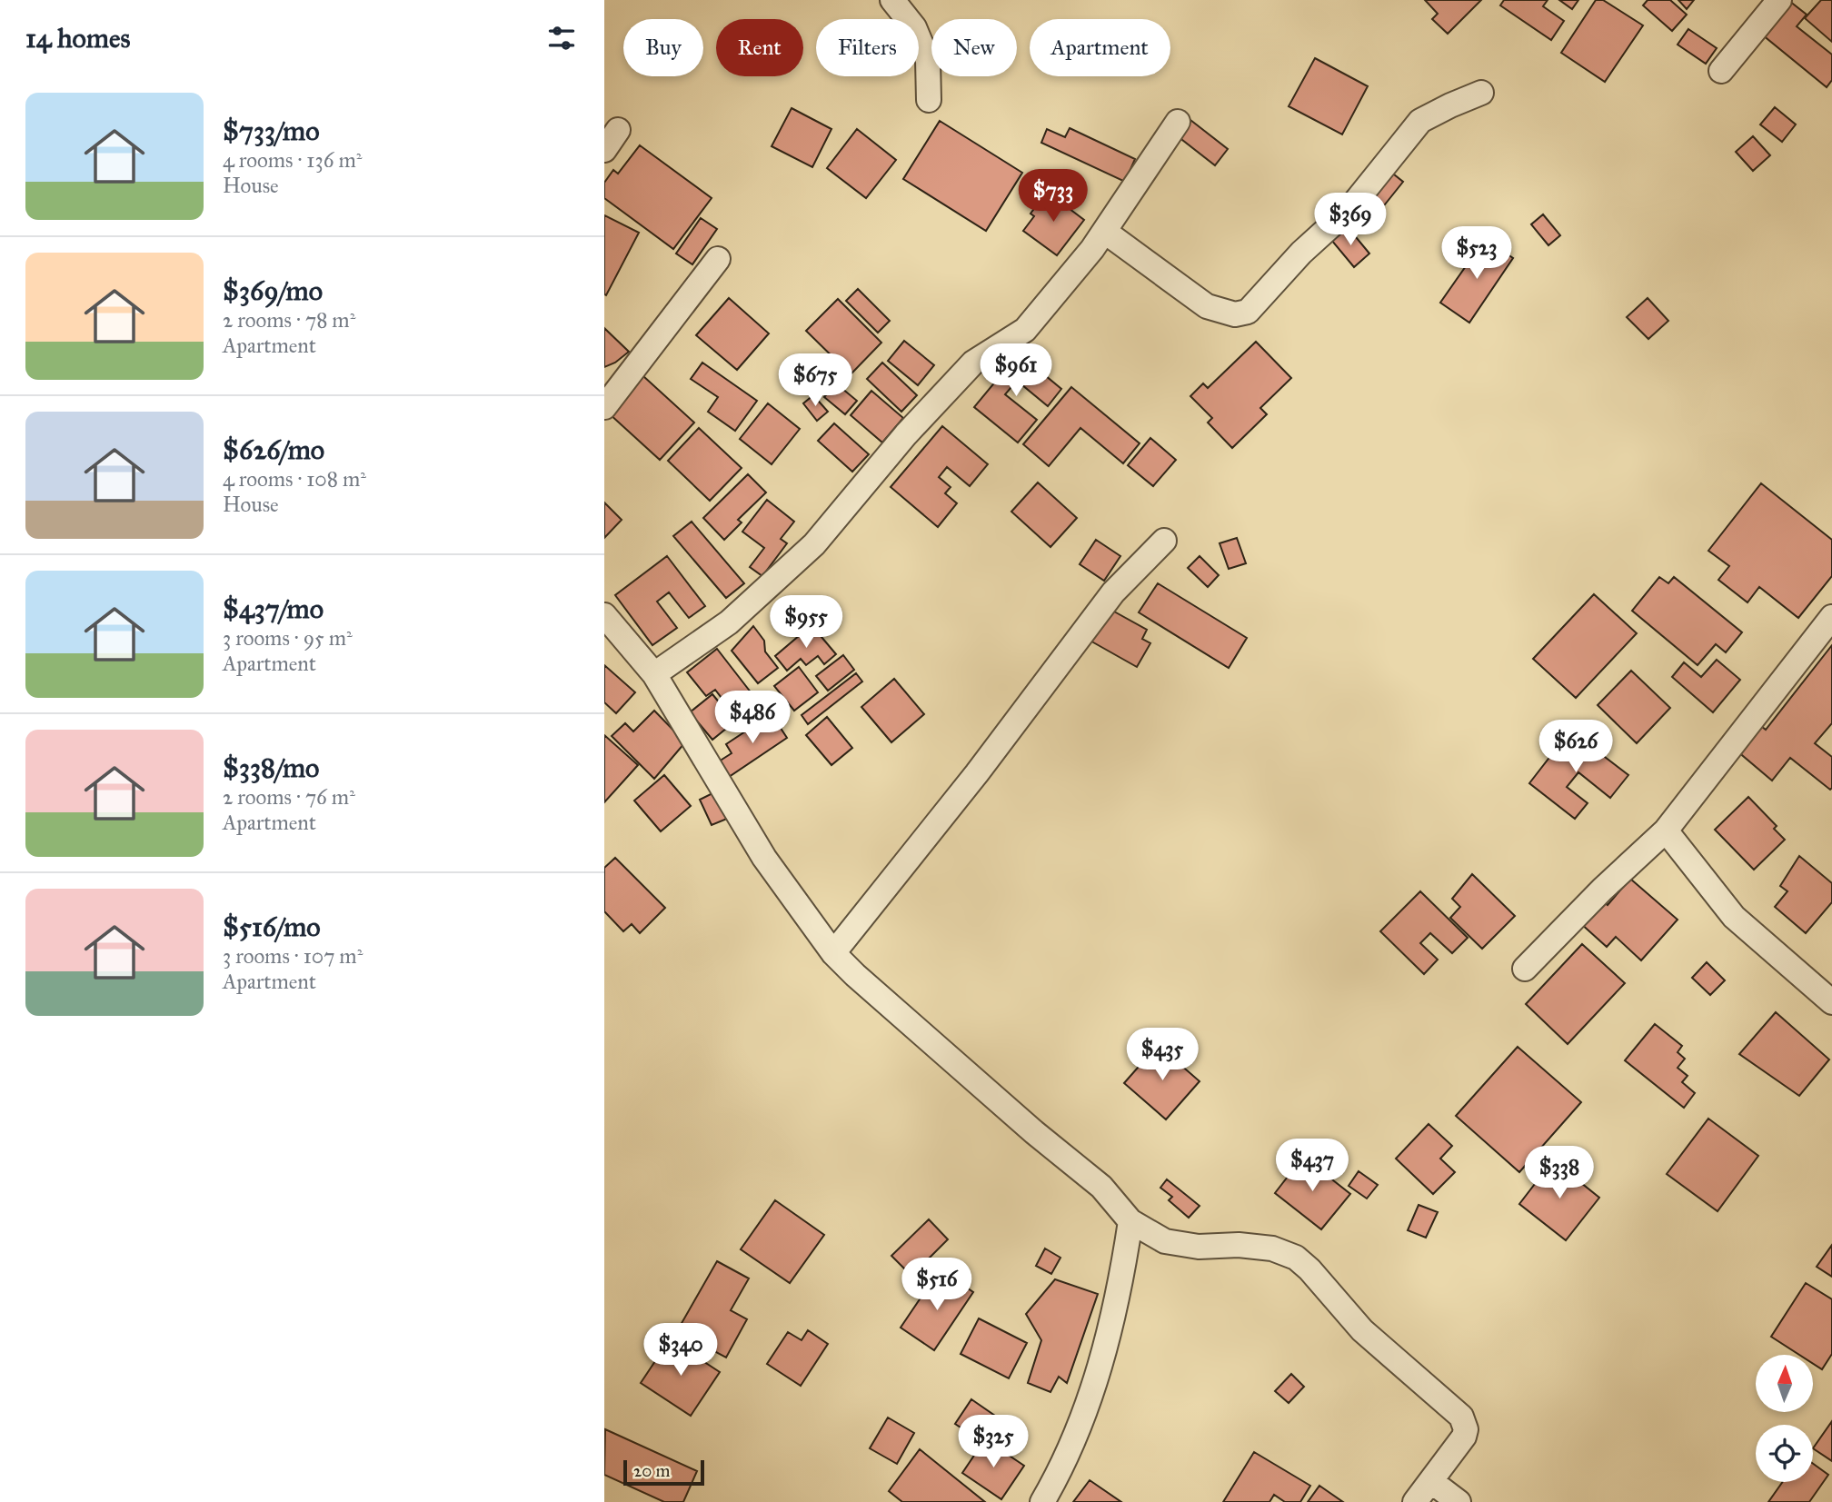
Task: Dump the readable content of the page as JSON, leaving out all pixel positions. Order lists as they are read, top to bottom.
{
  "scale_bar": "20 m",
  "north": "top",
  "page": {
    "heading": "14 homes",
    "chip": [
      "Buy",
      "Rent",
      "Filters",
      "New",
      "Apartment"
    ],
    "list": [
      {
        "name": "$733/mo",
        "note": "4 rooms · 136 m² · House"
      },
      {
        "name": "$369/mo",
        "note": "2 rooms · 78 m² · Apartment"
      },
      {
        "name": "$626/mo",
        "note": "4 rooms · 108 m² · House"
      },
      {
        "name": "$437/mo",
        "note": "3 rooms · 95 m² · Apartment"
      },
      {
        "name": "$338/mo",
        "note": "2 rooms · 76 m² · Apartment"
      },
      {
        "name": "$516/mo",
        "note": "3 rooms · 107 m² · Apartment"
      }
    ],
    "price": [
      "$733",
      "$369",
      "$523",
      "$961",
      "$675",
      "$955",
      "$486",
      "$626",
      "$435",
      "$437",
      "$338",
      "$516",
      "$340",
      "$325"
    ],
    "scale": "20 m"
  }
}
